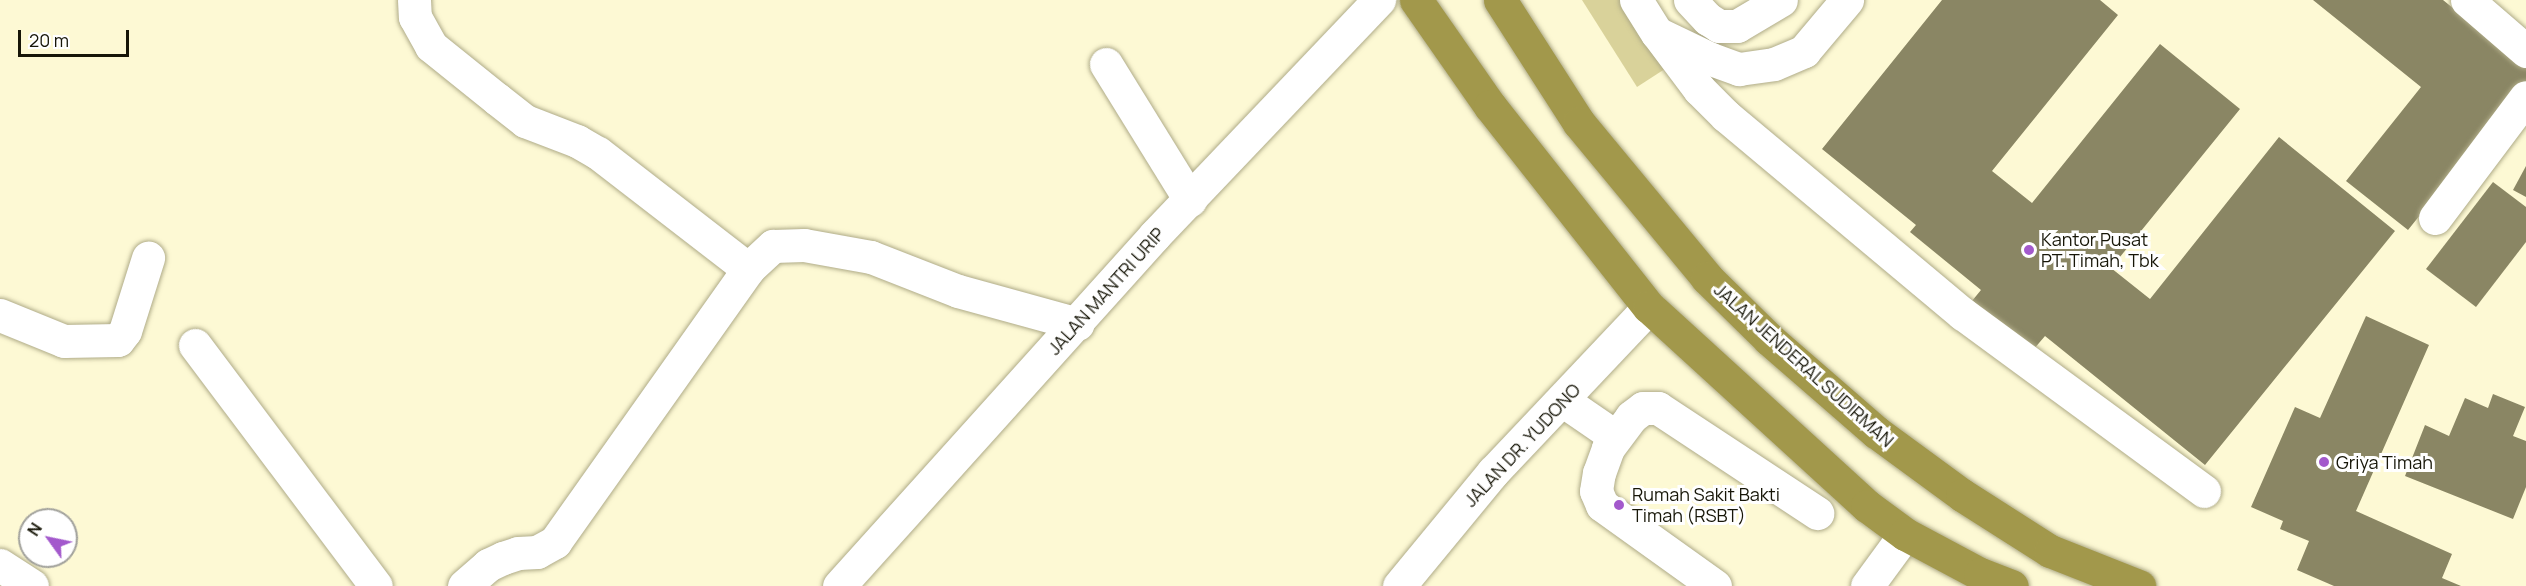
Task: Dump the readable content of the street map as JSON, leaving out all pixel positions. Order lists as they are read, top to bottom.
{
  "streets": {
    "highway": ["JALAN JENDERAL SUDIRMAN"],
    "street": ["JALAN MANTRI URIP", "JALAN DR. YUDONO"]
  },
  "places": ["Kantor Pusat PT. Timah, Tbk", "Griya Timah", "Rumah Sakit Bakti Timah (RSBT)"],
  "scale_bar": "20 m",
  "north": "top left"
}
